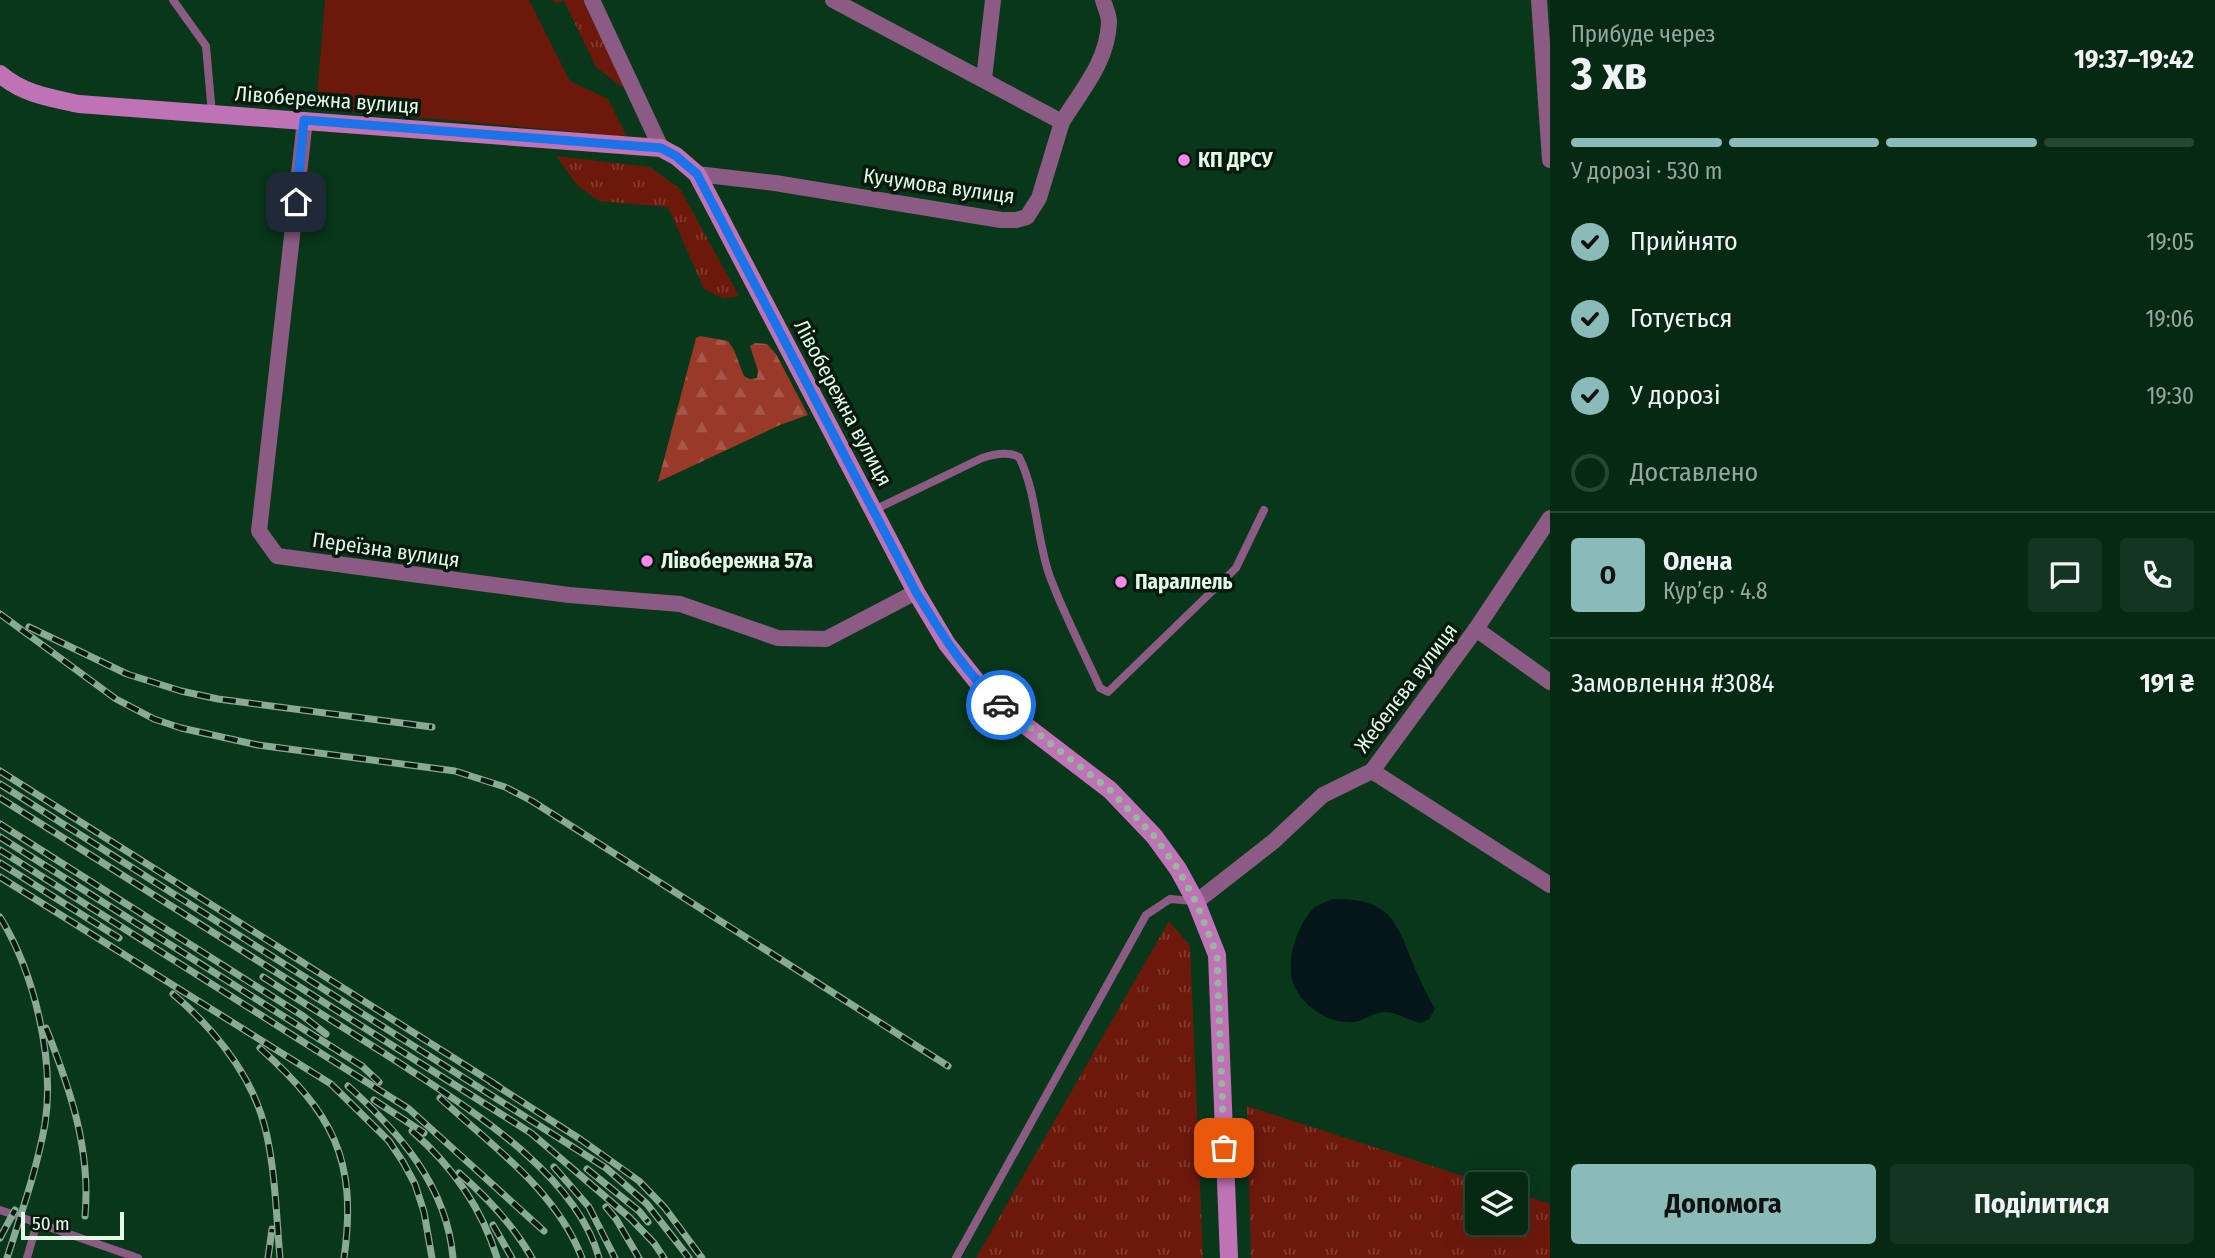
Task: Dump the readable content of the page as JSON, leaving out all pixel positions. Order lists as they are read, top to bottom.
{
  "streets": {
    "main road": ["Лівобережна вулиця"],
    "street": ["Кучумова вулиця", "Переїзна вулиця", "Жебелєва вулиця"]
  },
  "crossings": [
    ["Лівобережна вулиця", "Кучумова вулиця"],
    ["Лівобережна вулиця", "Переїзна вулиця"],
    ["Лівобережна вулиця", "Жебелєва вулиця"]
  ],
  "places": ["КП ДРСУ", "Лівобережна 57а", "Параллель"],
  "scale_bar": "50 m",
  "page": {
    "heading": ["3 хв", "Прибуде через", "19:37–19:42"],
    "panel": [
      "Олена",
      "Кур’єр · 4.8",
      "Замовлення #3084",
      "191 ₴"
    ],
    "bar": "У дорозі · 530 m",
    "list": [
      ["Прийнято", "19:05"],
      ["Готується", "19:06"],
      ["У дорозі", "19:30"],
      "Доставлено"
    ],
    "round": "О",
    "buttons": ["Допомога", "Поділитися"],
    "scale": "50 m"
  }
}
